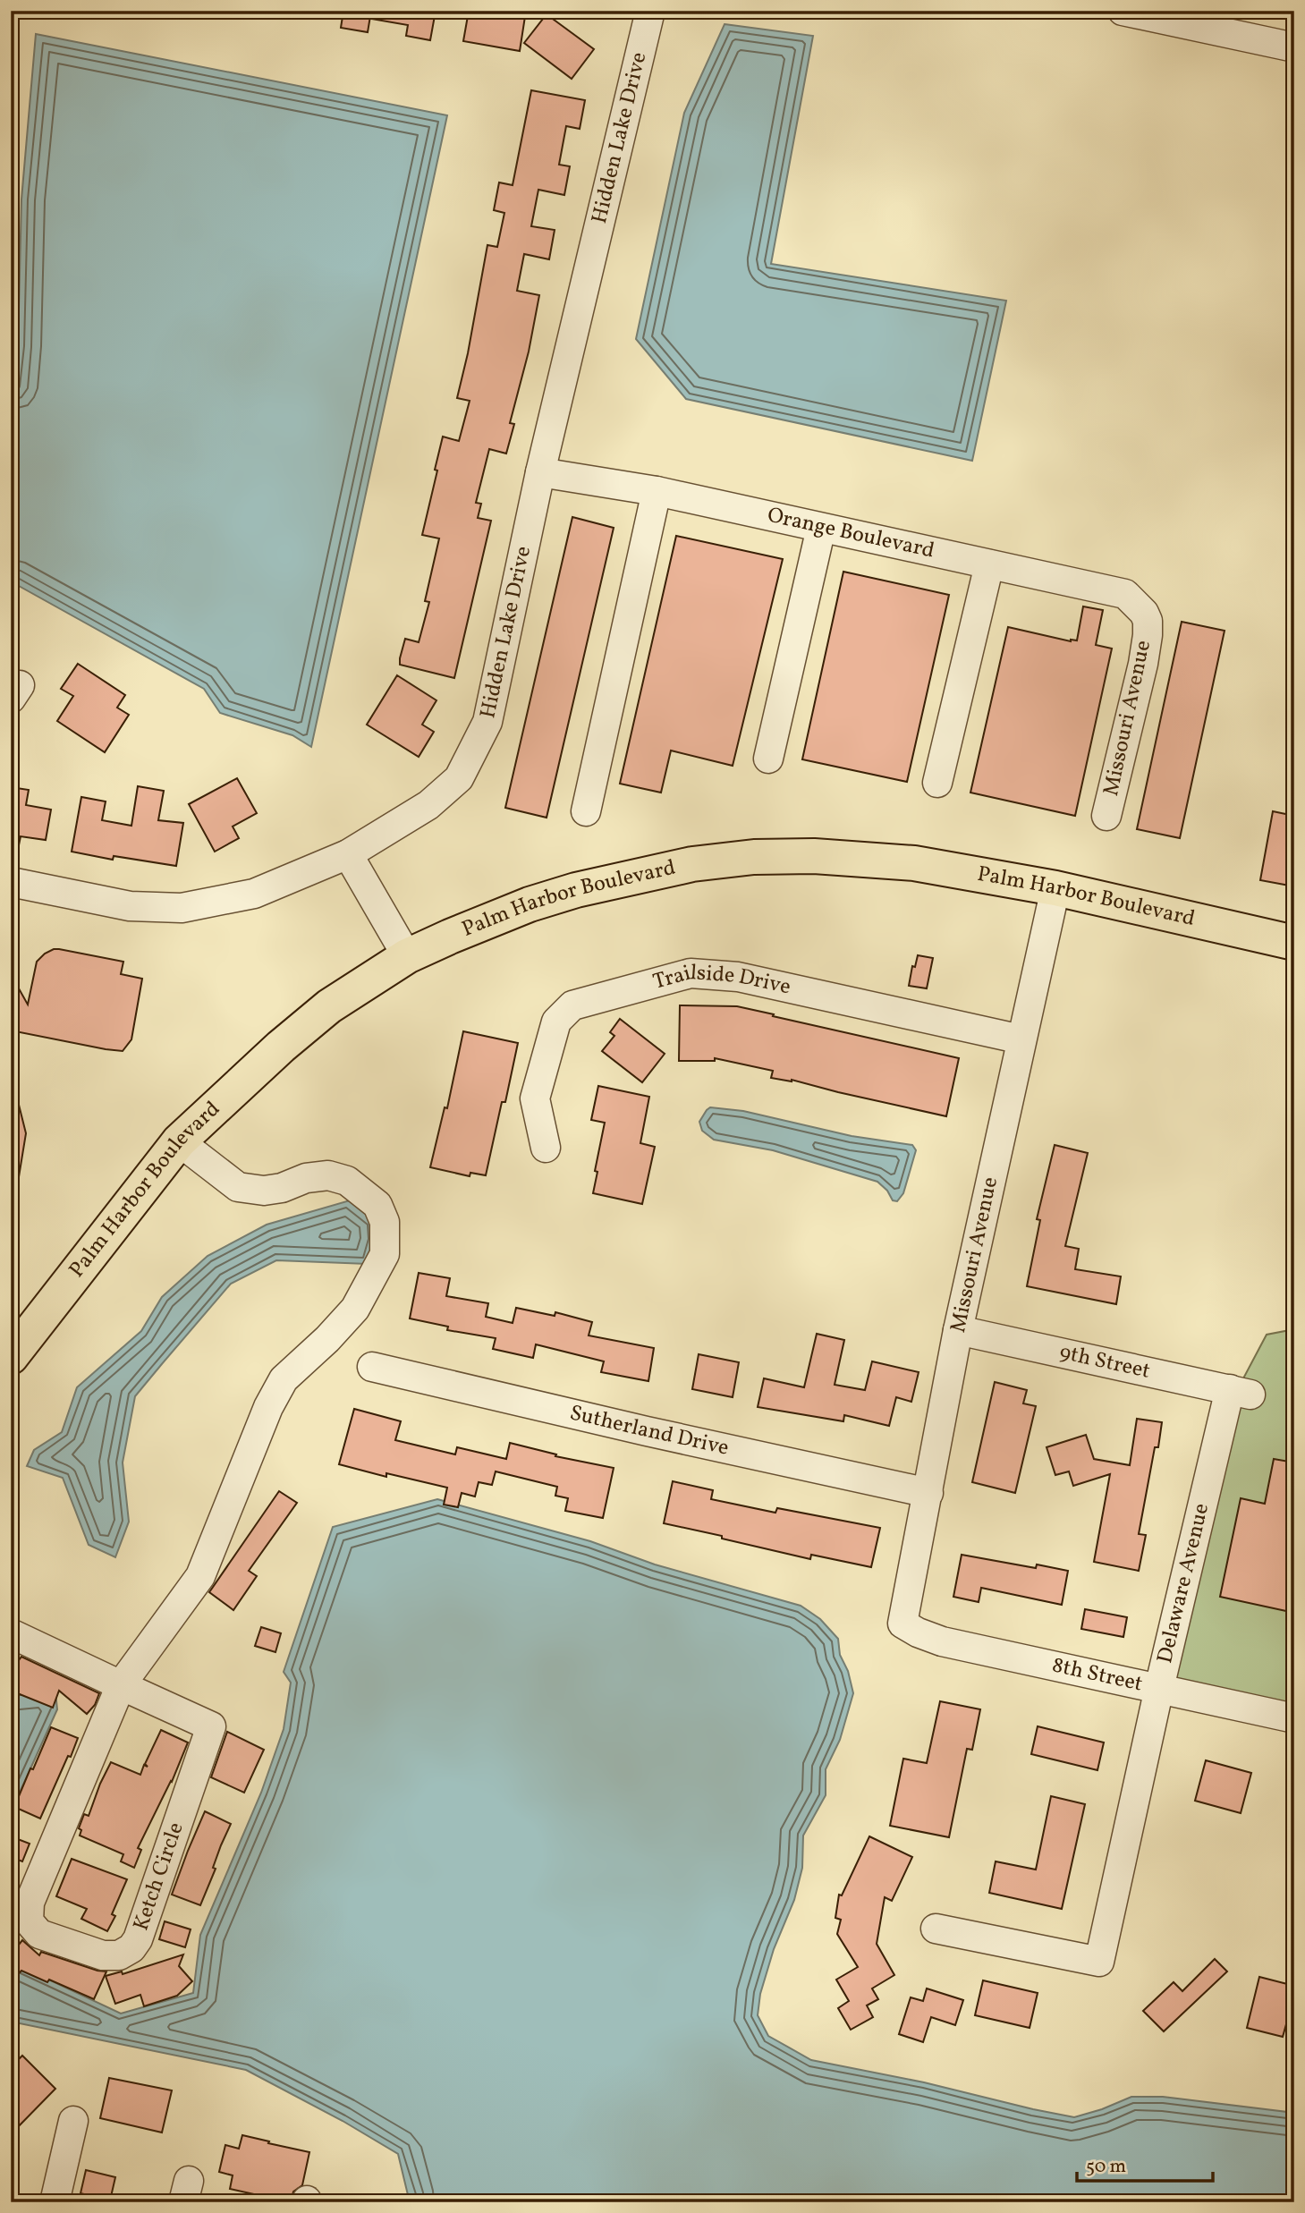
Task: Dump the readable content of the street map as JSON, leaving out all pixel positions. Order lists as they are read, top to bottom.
{
  "streets": {
    "main road": ["Palm Harbor Boulevard"],
    "street": [
      "Hidden Lake Drive",
      "Orange Boulevard",
      "Missouri Avenue",
      "Trailside Drive",
      "9th Street",
      "Sutherland Drive",
      "Delaware Avenue",
      "8th Street",
      "Ketch Circle"
    ]
  },
  "crossings": [
    ["Hidden Lake Drive", "Orange Boulevard"],
    ["Orange Boulevard", "Missouri Avenue"],
    ["Missouri Avenue", "Palm Harbor Boulevard"],
    ["Missouri Avenue", "Trailside Drive"],
    ["Missouri Avenue", "9th Street"],
    ["Missouri Avenue", "Sutherland Drive"],
    ["Missouri Avenue", "8th Street"],
    ["9th Street", "Delaware Avenue"],
    ["Delaware Avenue", "8th Street"]
  ],
  "scale_bar": "50 m"
}
